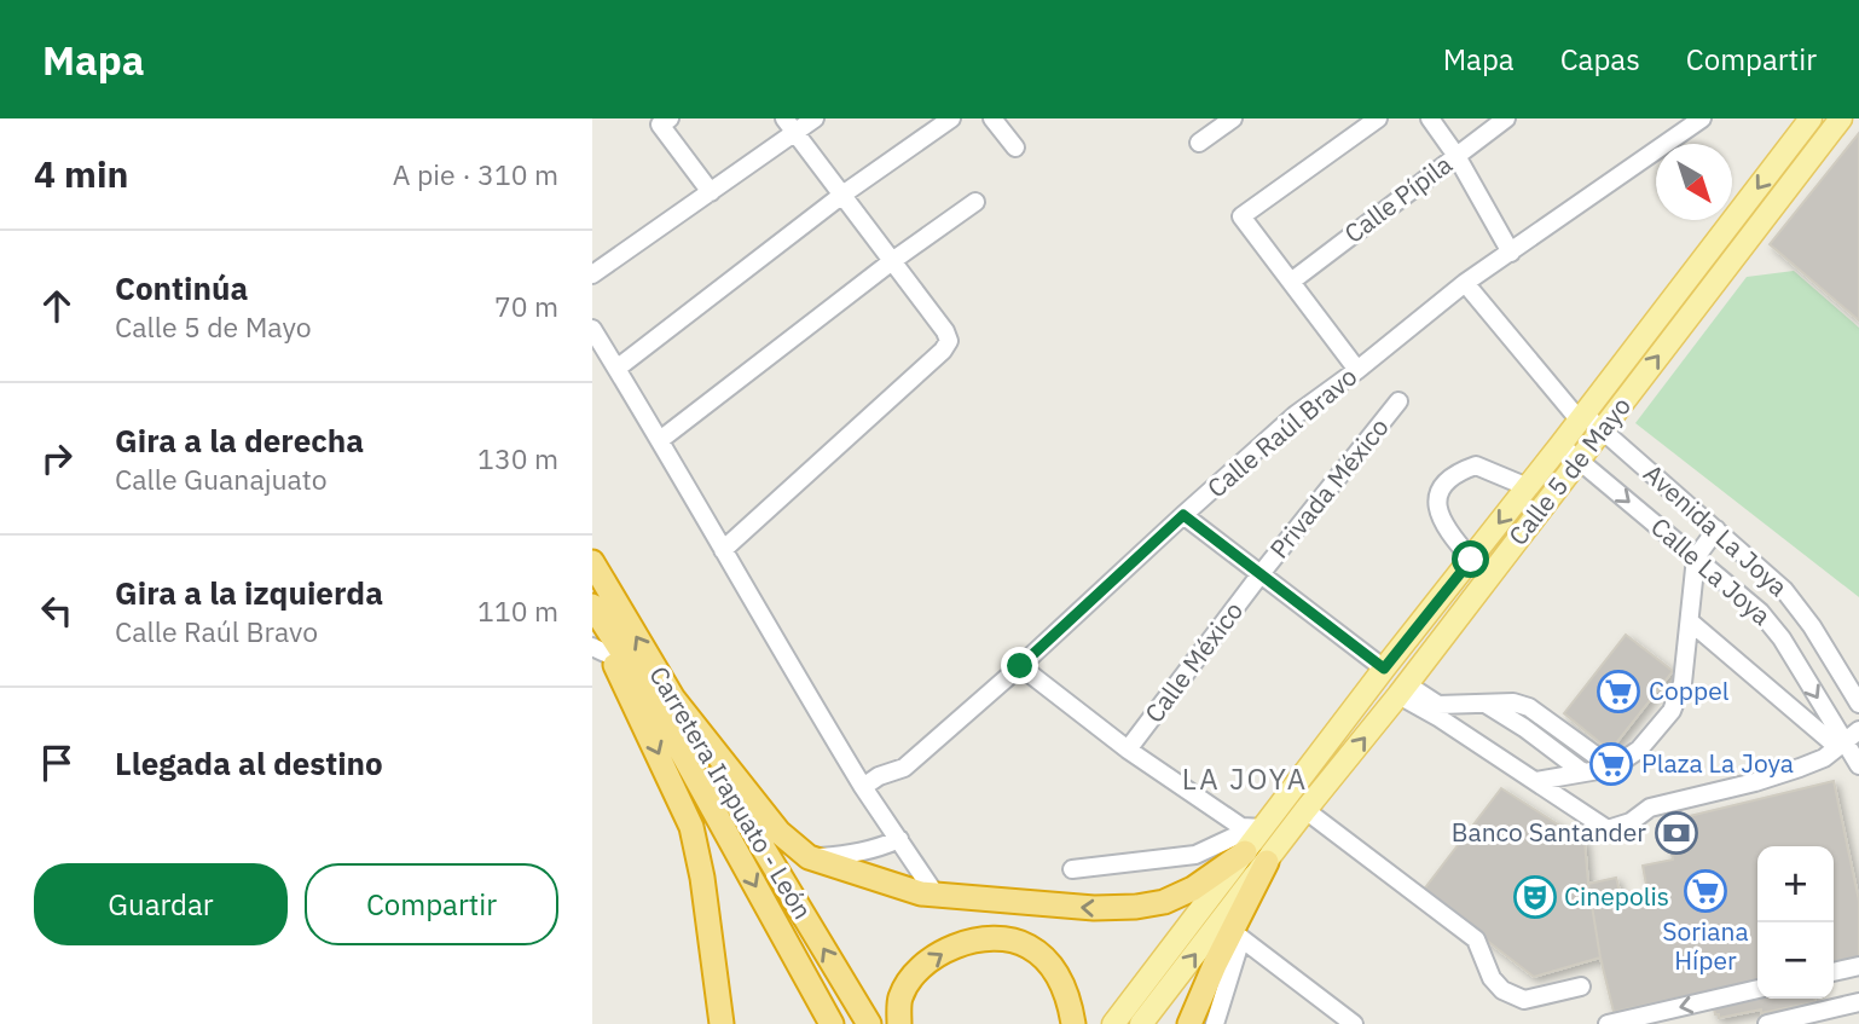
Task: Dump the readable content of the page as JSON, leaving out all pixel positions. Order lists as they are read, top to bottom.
{
  "streets": {
    "highway": ["Carretera Irapuato - León"],
    "main road": ["Calle 5 de Mayo"],
    "street": [
      "Calle Pípila",
      "Calle Raúl Bravo",
      "Privada México",
      "Avenida La Joya",
      "Calle La Joya",
      "Calle México"
    ]
  },
  "crossings": [
    ["Calle 5 de Mayo", "Avenida La Joya"],
    ["Calle 5 de Mayo", "Calle La Joya"],
    ["Privada México", "Calle México"]
  ],
  "districts": ["LA JOYA"],
  "places": {
    "supermarket": ["Coppel", "Plaza La Joya", "Soriana Híper"],
    "bank": ["Banco Santander"],
    "theatre": ["Cinepolis"]
  },
  "north": "bottom right",
  "page": {
    "header": "Mapa",
    "nav": ["Mapa", "Capas", "Compartir"],
    "heading": ["4 min", "A pie · 310 m"],
    "list": [
      ["Continúa", "Calle 5 de Mayo", "70 m"],
      ["Gira a la derecha", "Calle Guanajuato", "130 m"],
      ["Gira a la izquierda", "Calle Raúl Bravo", "110 m"],
      "Llegada al destino"
    ],
    "buttons": ["Guardar", "Compartir"],
    "map_buttons": ["+", "−"]
  }
}
